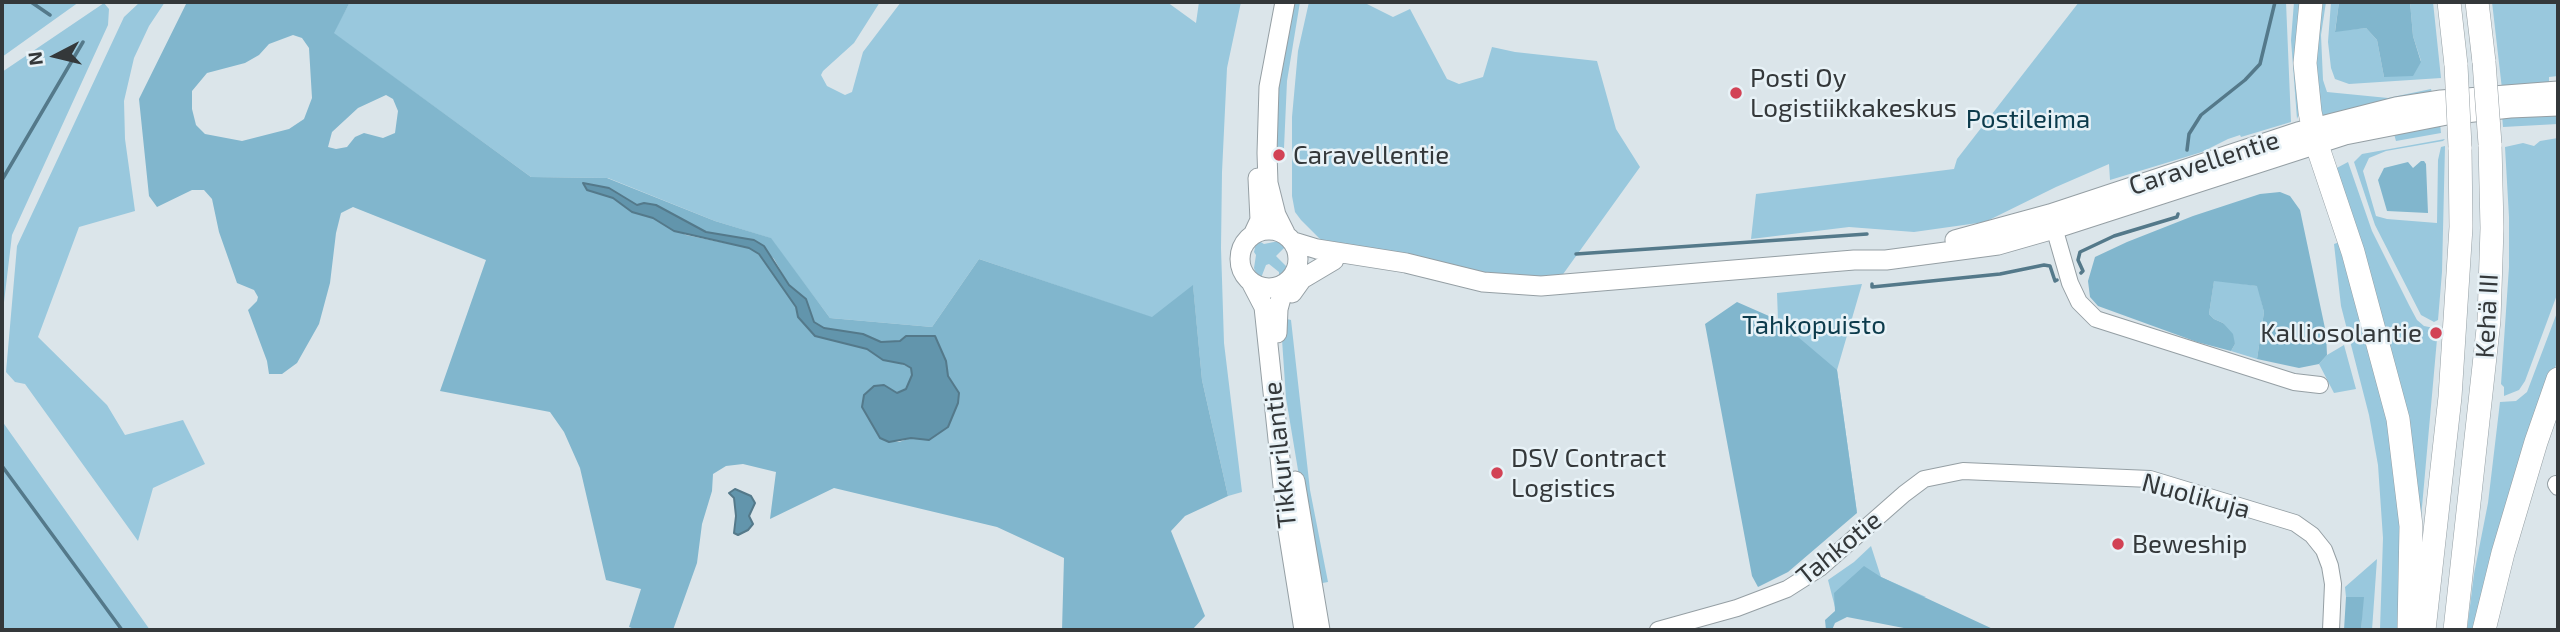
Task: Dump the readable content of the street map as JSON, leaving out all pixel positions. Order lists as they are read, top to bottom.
{
  "streets": {
    "highway": ["Kehä III"],
    "main road": ["Caravellentie", "Tikkurilantie"],
    "street": ["Nuolikuja", "Tahkotie"]
  },
  "crossings": [
    ["Caravellentie", "Tikkurilantie"],
    ["Nuolikuja", "Tahkotie"]
  ],
  "parks": ["Postileima", "Tahkopuisto"],
  "places": [
    "Posti Oy Logistiikkakeskus",
    "Caravellentie",
    "Kalliosolantie",
    "DSV Contract Logistics",
    "Beweship"
  ],
  "north": "left"
}
